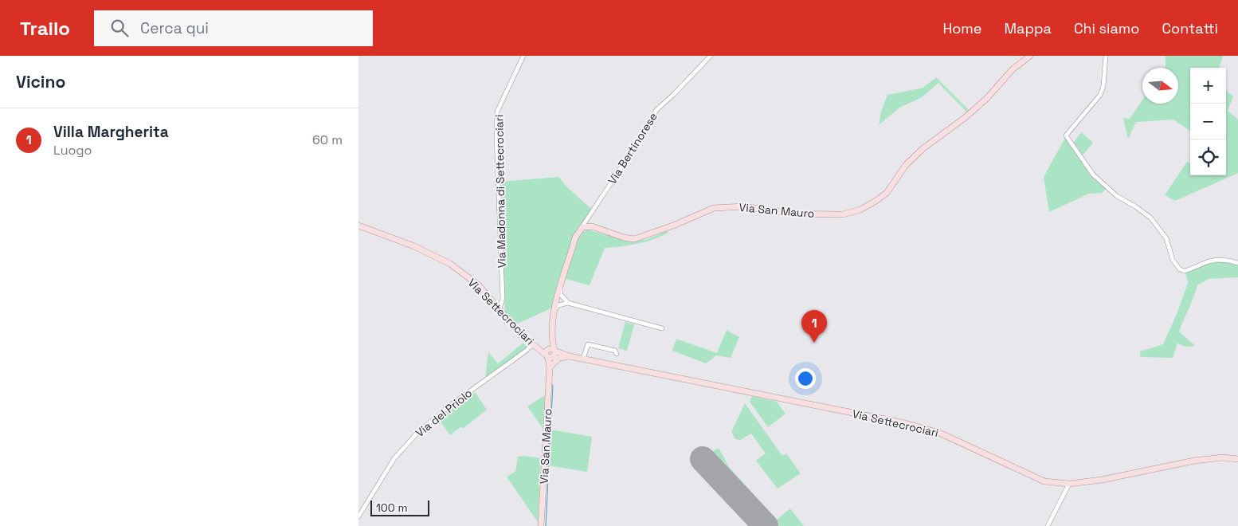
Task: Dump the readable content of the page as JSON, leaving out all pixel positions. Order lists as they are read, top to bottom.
{
  "streets": {
    "main road": ["Via San Mauro", "Via Settecrociari"],
    "street": ["Via Bertinorese", "Via Madonna di Settecrociari", "Via del Priolo"]
  },
  "crossings": [
    ["Via Bertinorese", "Via San Mauro"],
    ["Via Madonna di Settecrociari", "Via Settecrociari"],
    ["Via San Mauro", "Via Settecrociari"],
    ["Via Settecrociari", "Via del Priolo"]
  ],
  "scale_bar": "100 m",
  "north": "right",
  "page": {
    "header": "Trailo",
    "search": "Cerca qui",
    "nav": [
      "Home",
      "Mappa",
      "Chi siamo",
      "Contatti"
    ],
    "heading": "Vicino",
    "map_buttons": ["+", "−"],
    "list": [
      {
        "mark": "1",
        "name": "Villa Margherita",
        "note": "Luogo",
        "value": "60 m"
      }
    ],
    "pins": "1",
    "scale": "100 m"
  }
}
